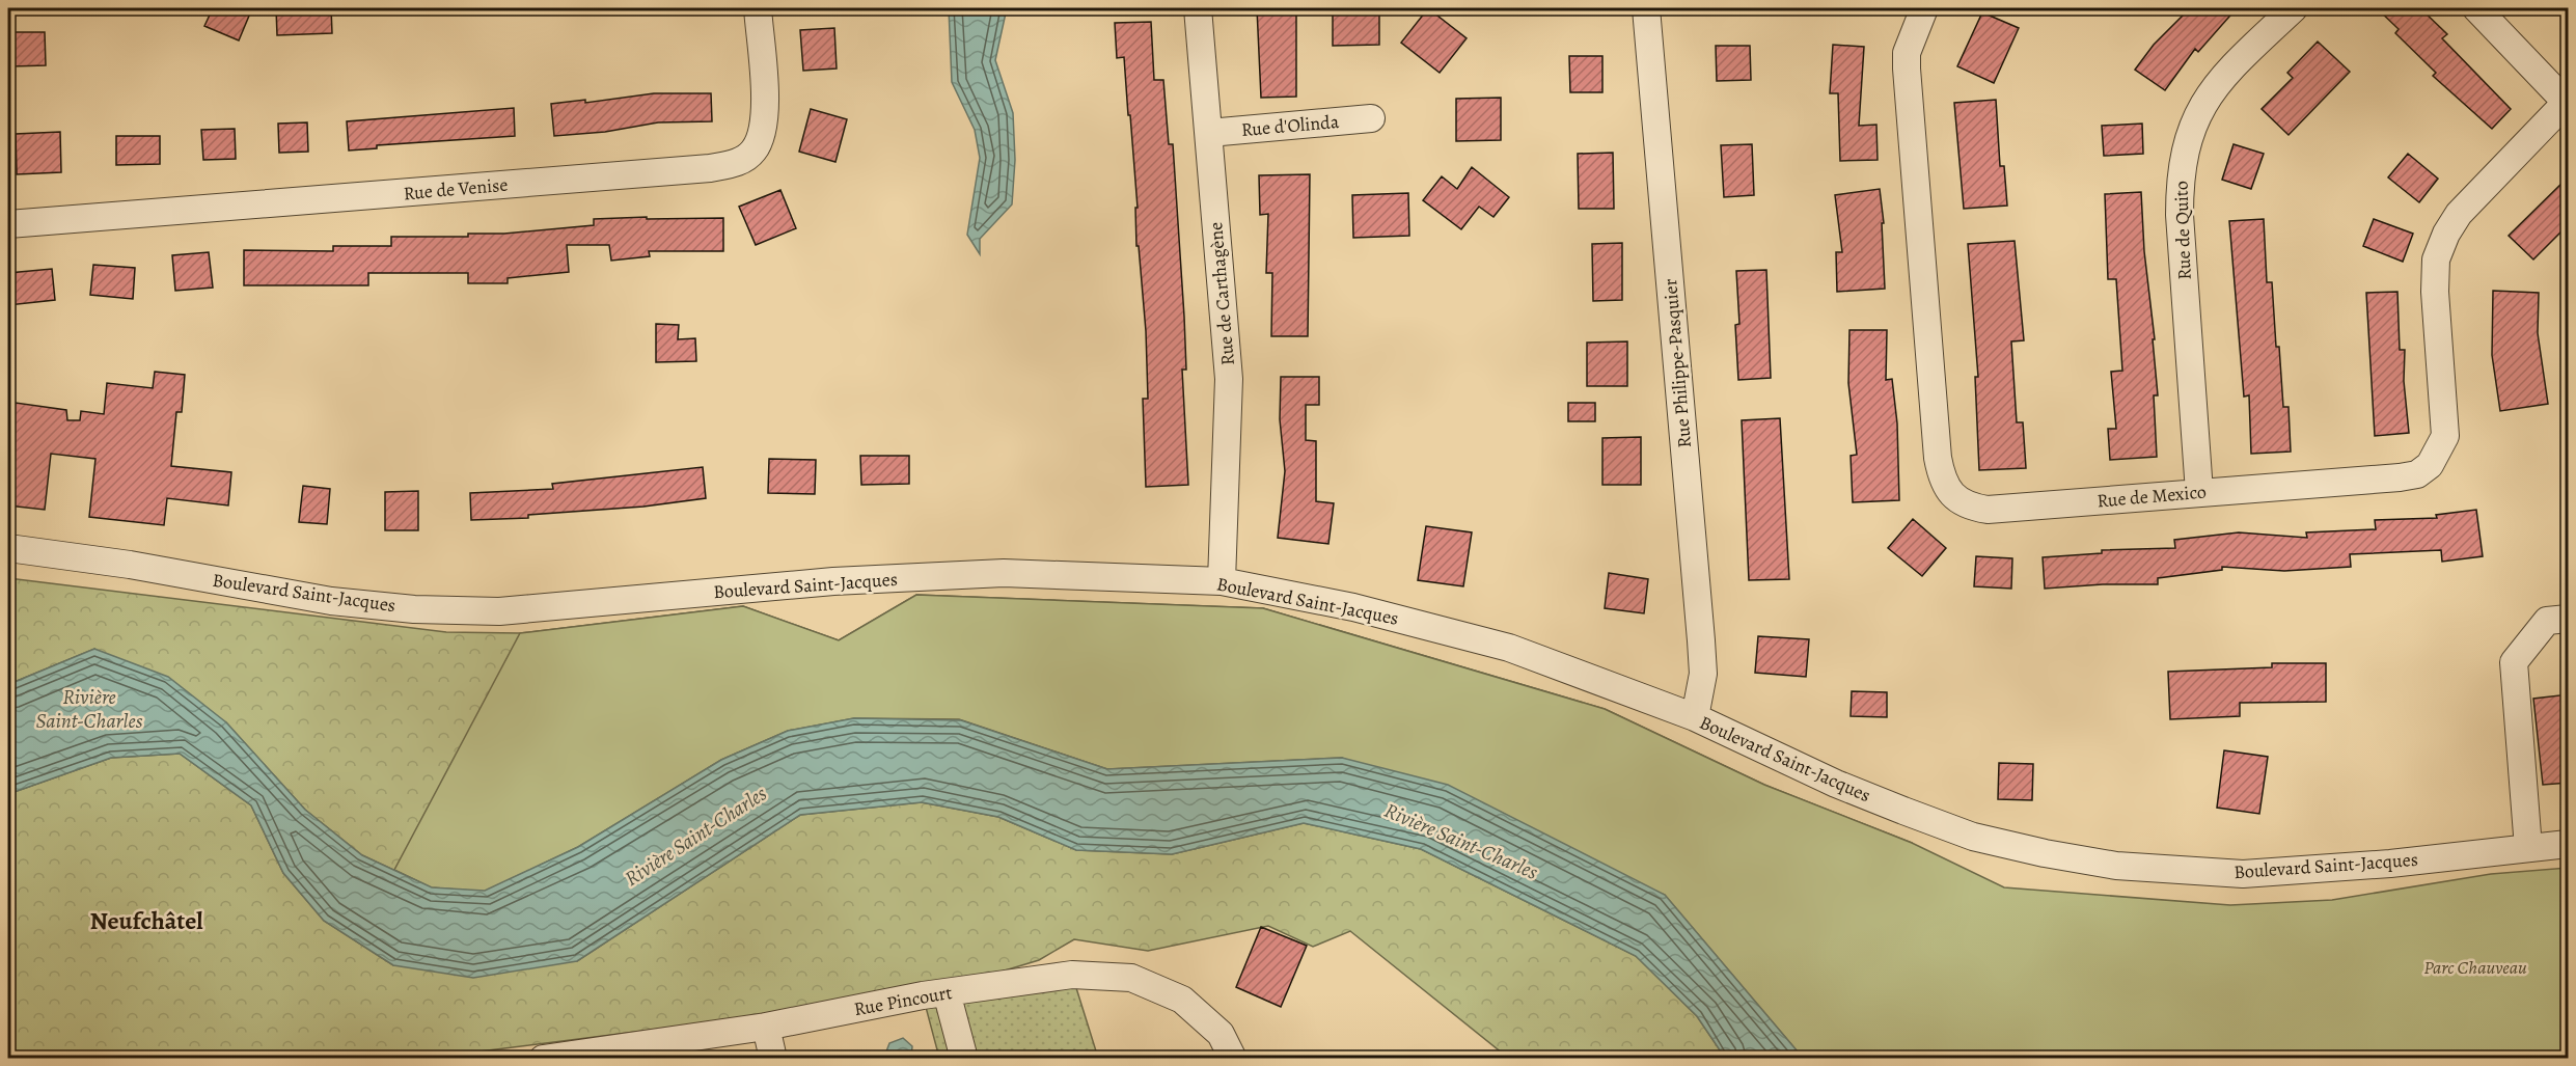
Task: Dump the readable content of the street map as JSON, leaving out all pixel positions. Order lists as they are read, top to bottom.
{
  "streets": {
    "street": [
      "Rue d'Olinda",
      "Rue de Venise",
      "Rue de Quito",
      "Rue de Carthagène",
      "Rue Philippe-Pasquier",
      "Rue de Mexico",
      "Boulevard Saint-Jacques",
      "Rue Pincourt"
    ]
  },
  "crossings": [
    ["Rue d'Olinda", "Rue de Carthagène"],
    ["Rue de Quito", "Rue de Mexico"],
    ["Rue de Carthagène", "Boulevard Saint-Jacques"],
    ["Rue Philippe-Pasquier", "Boulevard Saint-Jacques"]
  ],
  "districts": ["Neufchâtel"],
  "water": ["Rivière Saint-Charles"],
  "parks": ["Parc Chauveau"]
}
